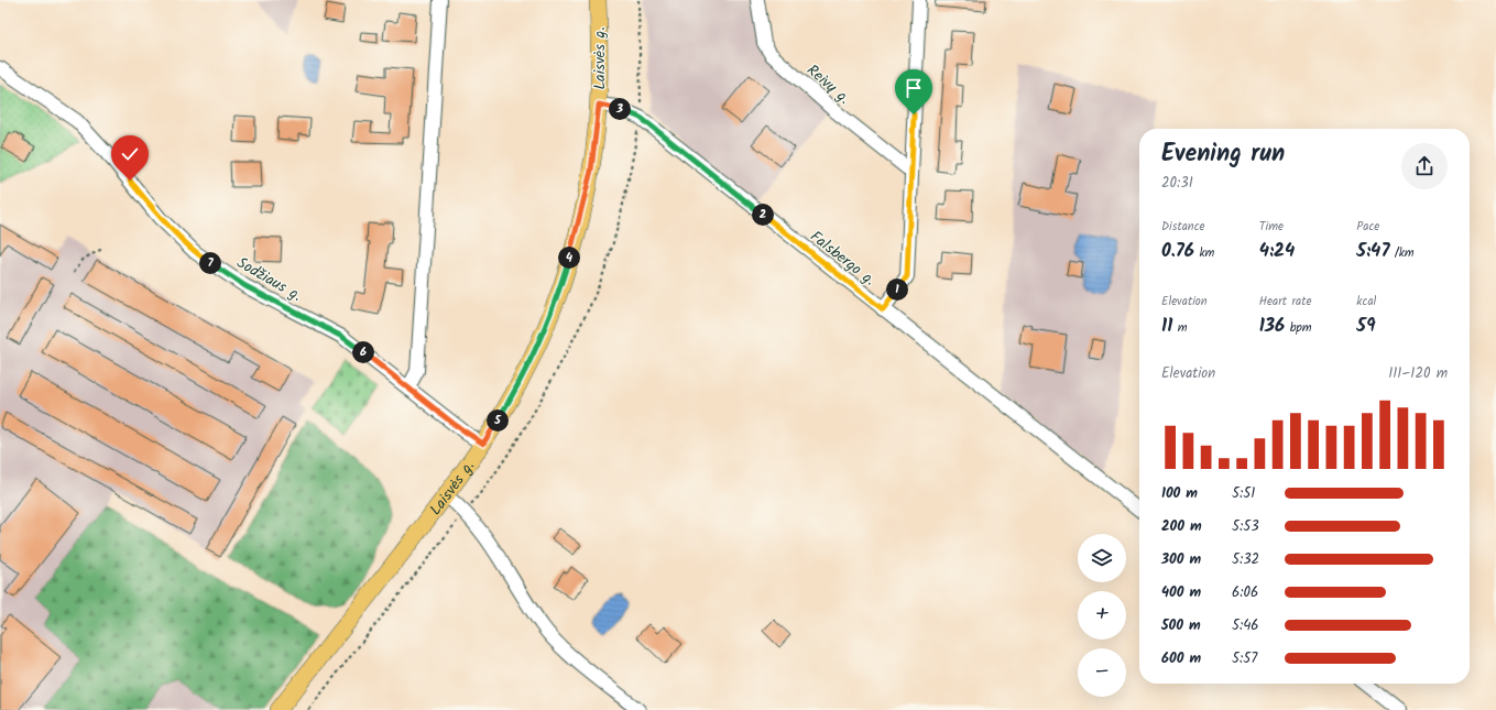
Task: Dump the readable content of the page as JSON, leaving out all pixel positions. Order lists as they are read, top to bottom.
{
  "streets": {
    "main road": ["Laisvės g."],
    "street": ["Reivų g.", "Falsbergo g.", "Sodžiaus g."]
  },
  "crossings": [
    ["Laisvės g.", "Falsbergo g."],
    ["Laisvės g.", "Sodžiaus g."]
  ],
  "page": {
    "pins": [
      "3",
      "2",
      "4",
      "7",
      "1",
      "6",
      "5"
    ],
    "heading": ["Evening run", "20:31"],
    "stats": [
      ["Distance", "0.76 km"],
      ["Time", "4:24"],
      ["Pace", "5:47 /km"],
      ["Elevation", "11 m"],
      ["Heart rate", "136 bpm"],
      ["kcal", "59"]
    ],
    "chart": ["Elevation", "111–120 m"],
    "list": [
      {
        "name": "100 m",
        "note": "5:51"
      },
      {
        "name": "200 m",
        "note": "5:53"
      },
      {
        "name": "300 m",
        "note": "5:32"
      },
      {
        "name": "400 m",
        "note": "6:06"
      },
      {
        "name": "500 m",
        "note": "5:46"
      },
      {
        "name": "600 m",
        "note": "5:57"
      }
    ],
    "map_buttons": ["+", "−"]
  }
}
